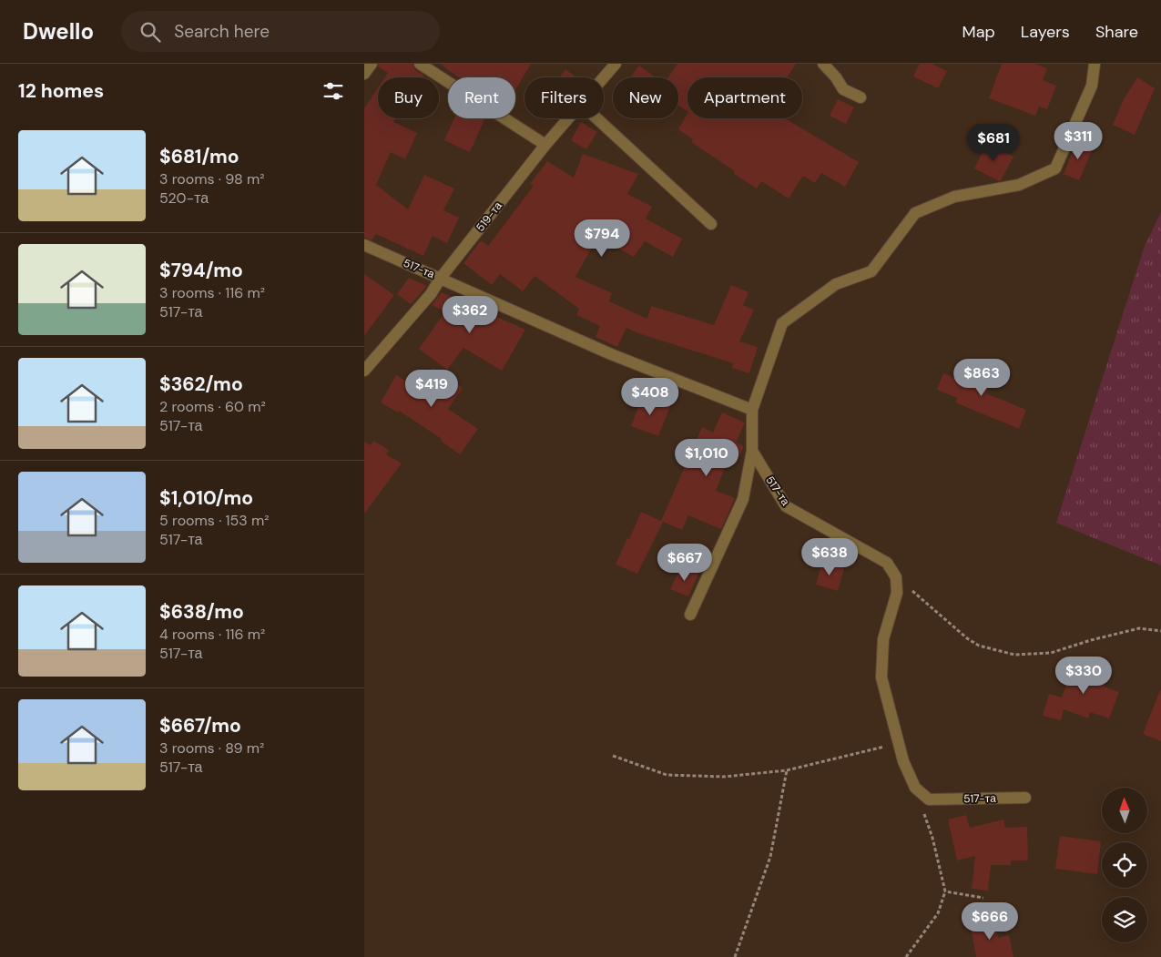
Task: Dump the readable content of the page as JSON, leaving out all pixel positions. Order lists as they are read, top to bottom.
{
  "streets": {
    "street": ["519-та", "517-та"]
  },
  "crossings": [
    ["519-та", "517-та"]
  ],
  "north": "top",
  "page": {
    "header": "Dwello",
    "search": "Search here",
    "nav": ["Map", "Layers", "Share"],
    "heading": "12 homes",
    "chip": [
      "Buy",
      "Rent",
      "Filters",
      "New",
      "Apartment"
    ],
    "list": [
      {
        "name": "$681/mo",
        "note": "3 rooms · 98 m² · 520-та"
      },
      {
        "name": "$794/mo",
        "note": "3 rooms · 116 m² · 517-та"
      },
      {
        "name": "$362/mo",
        "note": "2 rooms · 60 m² · 517-та"
      },
      {
        "name": "$1,010/mo",
        "note": "5 rooms · 153 m² · 517-та"
      },
      {
        "name": "$638/mo",
        "note": "4 rooms · 116 m² · 517-та"
      },
      {
        "name": "$667/mo",
        "note": "3 rooms · 89 m² · 517-та"
      }
    ],
    "price": [
      "$311",
      "$681",
      "$794",
      "$362",
      "$863",
      "$419",
      "$408",
      "$1,010",
      "$638",
      "$667",
      "$330",
      "$666"
    ]
  }
}
